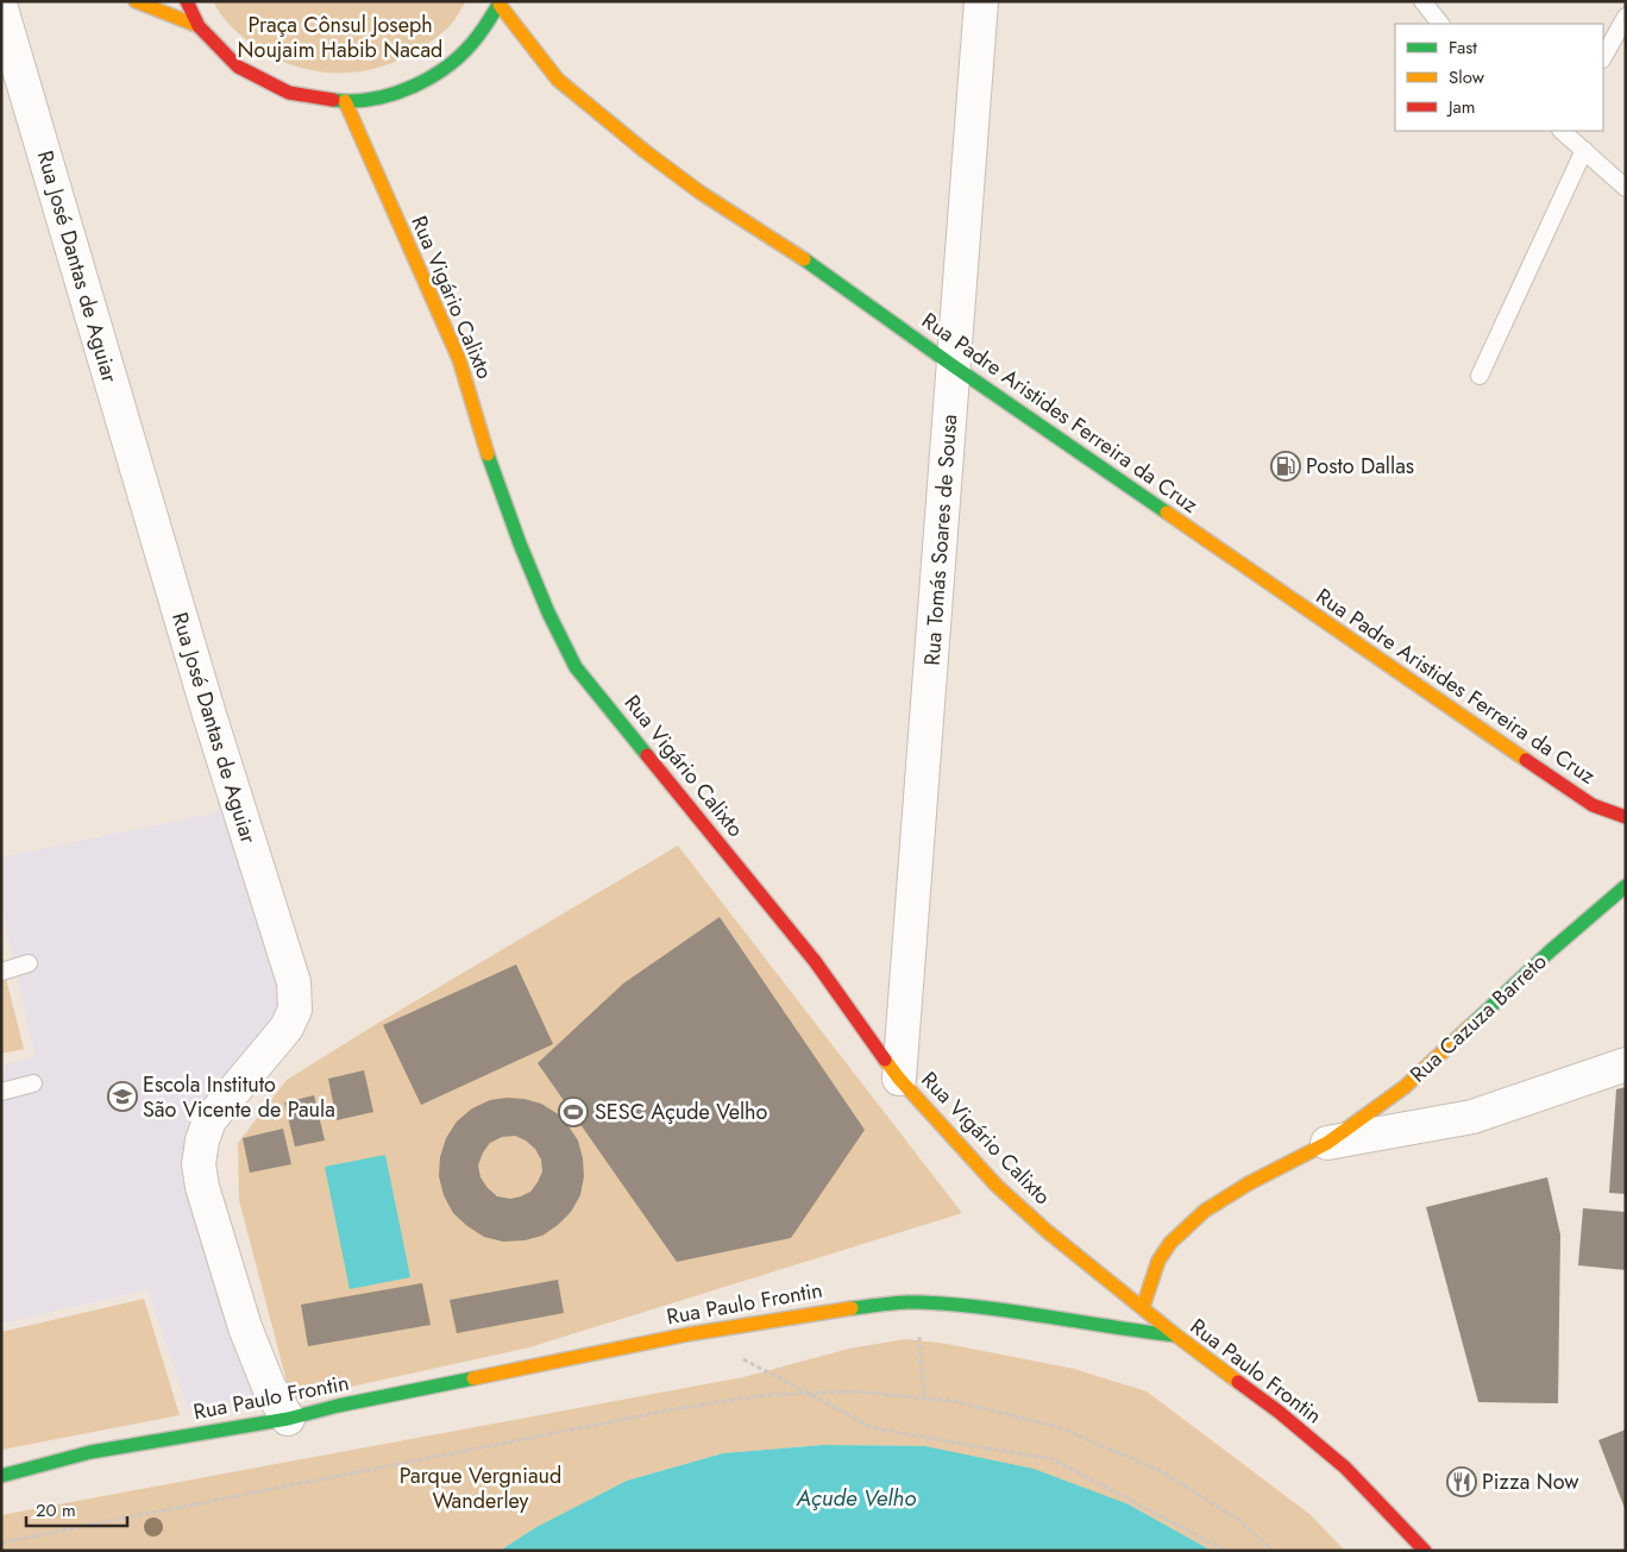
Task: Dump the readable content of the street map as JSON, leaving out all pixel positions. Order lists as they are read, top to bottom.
{
  "streets": {
    "main road": [
      "Rua Vigário Calixto",
      "Rua Padre Aristides Ferreira da Cruz",
      "Rua Cazuza Barreto",
      "Rua Paulo Frontin"
    ],
    "street": ["Rua José Dantas de Aguiar", "Rua Tomás Soares de Sousa"]
  },
  "crossings": [
    ["Rua José Dantas de Aguiar", "Rua Paulo Frontin"],
    ["Rua Vigário Calixto", "Rua Tomás Soares de Sousa"],
    ["Rua Vigário Calixto", "Rua Cazuza Barreto"],
    ["Rua Vigário Calixto", "Rua Paulo Frontin"],
    ["Rua Padre Aristides Ferreira da Cruz", "Rua Tomás Soares de Sousa"]
  ],
  "water": ["Açude Velho"],
  "parks": ["Praça Cônsul Joseph Noujaim Habib Nacad", "Parque Vergniaud Wanderley"],
  "places": {
    "fuel station": ["Posto Dallas"],
    "school or university": ["Escola Instituto São Vicente de Paula"],
    "sports": ["SESC Açude Velho"],
    "restaurant": ["Pizza Now"]
  },
  "legend": ["Fast", "Slow", "Jam"],
  "scale_bar": "20 m"
}
